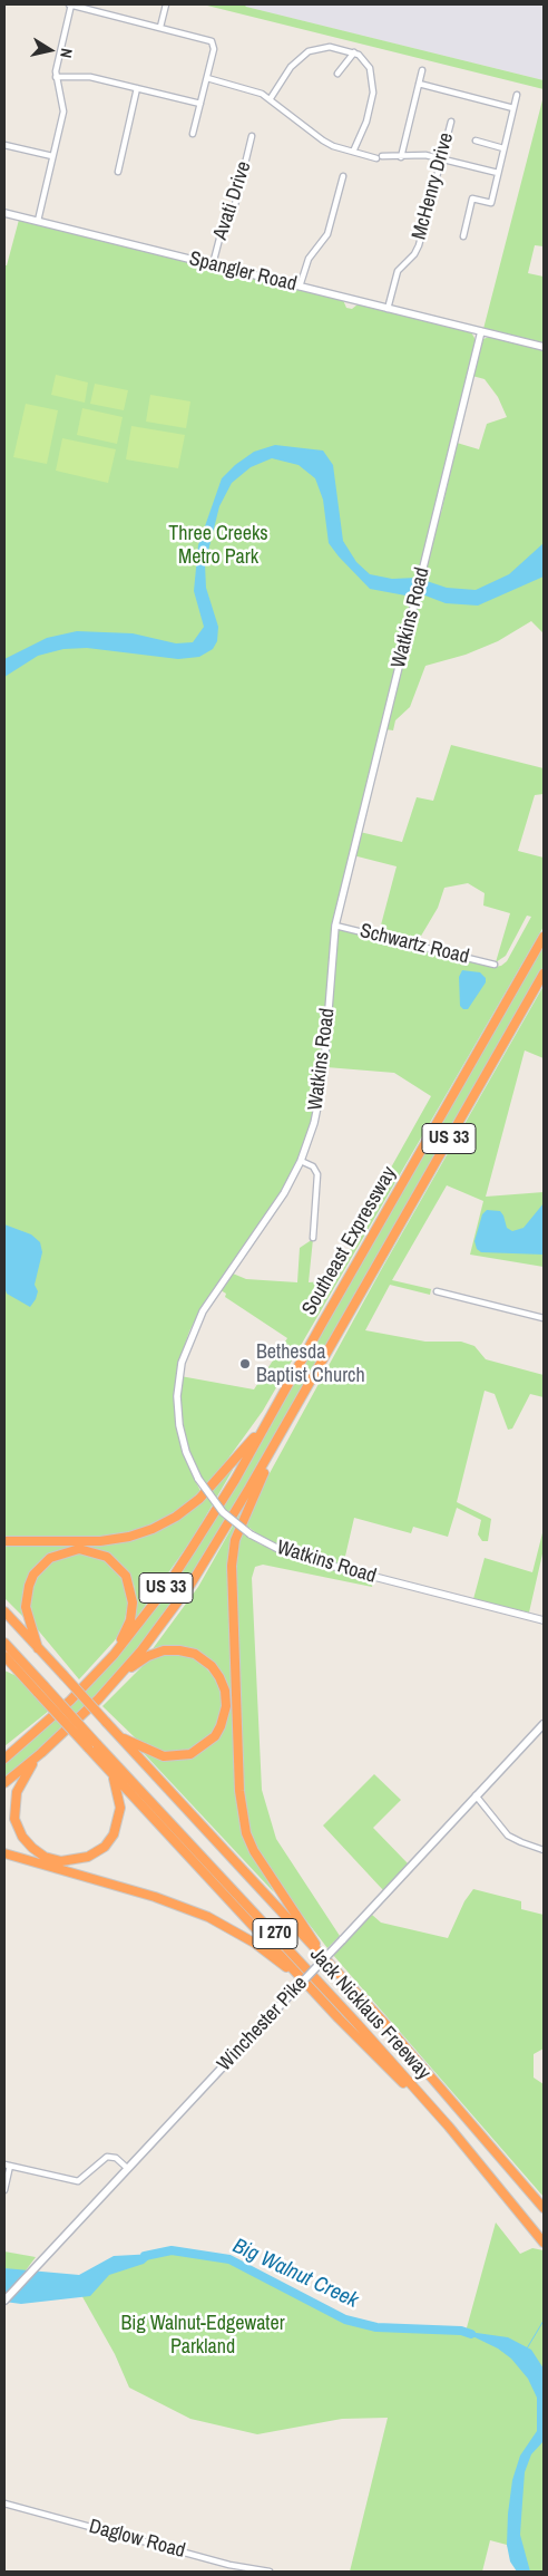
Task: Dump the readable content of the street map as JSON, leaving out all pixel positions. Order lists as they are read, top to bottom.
{
  "streets": {
    "highway": [
      "US 33",
      "Southeast Expressway",
      "I 270",
      "Jack Nicklaus Freeway"
    ],
    "main road": ["Winchester Pike"],
    "street": [
      "McHenry Drive",
      "Avati Drive",
      "Spangler Road",
      "Watkins Road",
      "Schwartz Road",
      "Daglow Road"
    ]
  },
  "crossings": [
    ["McHenry Drive", "Spangler Road"],
    ["Avati Drive", "Spangler Road"],
    ["Spangler Road", "Watkins Road"],
    ["Watkins Road", "Schwartz Road"]
  ],
  "water": ["Big Walnut Creek"],
  "parks": ["Three Creeks Metro Park", "Big Walnut-Edgewater Parkland"],
  "places": ["Bethesda Baptist Church"],
  "north": "right"
}
